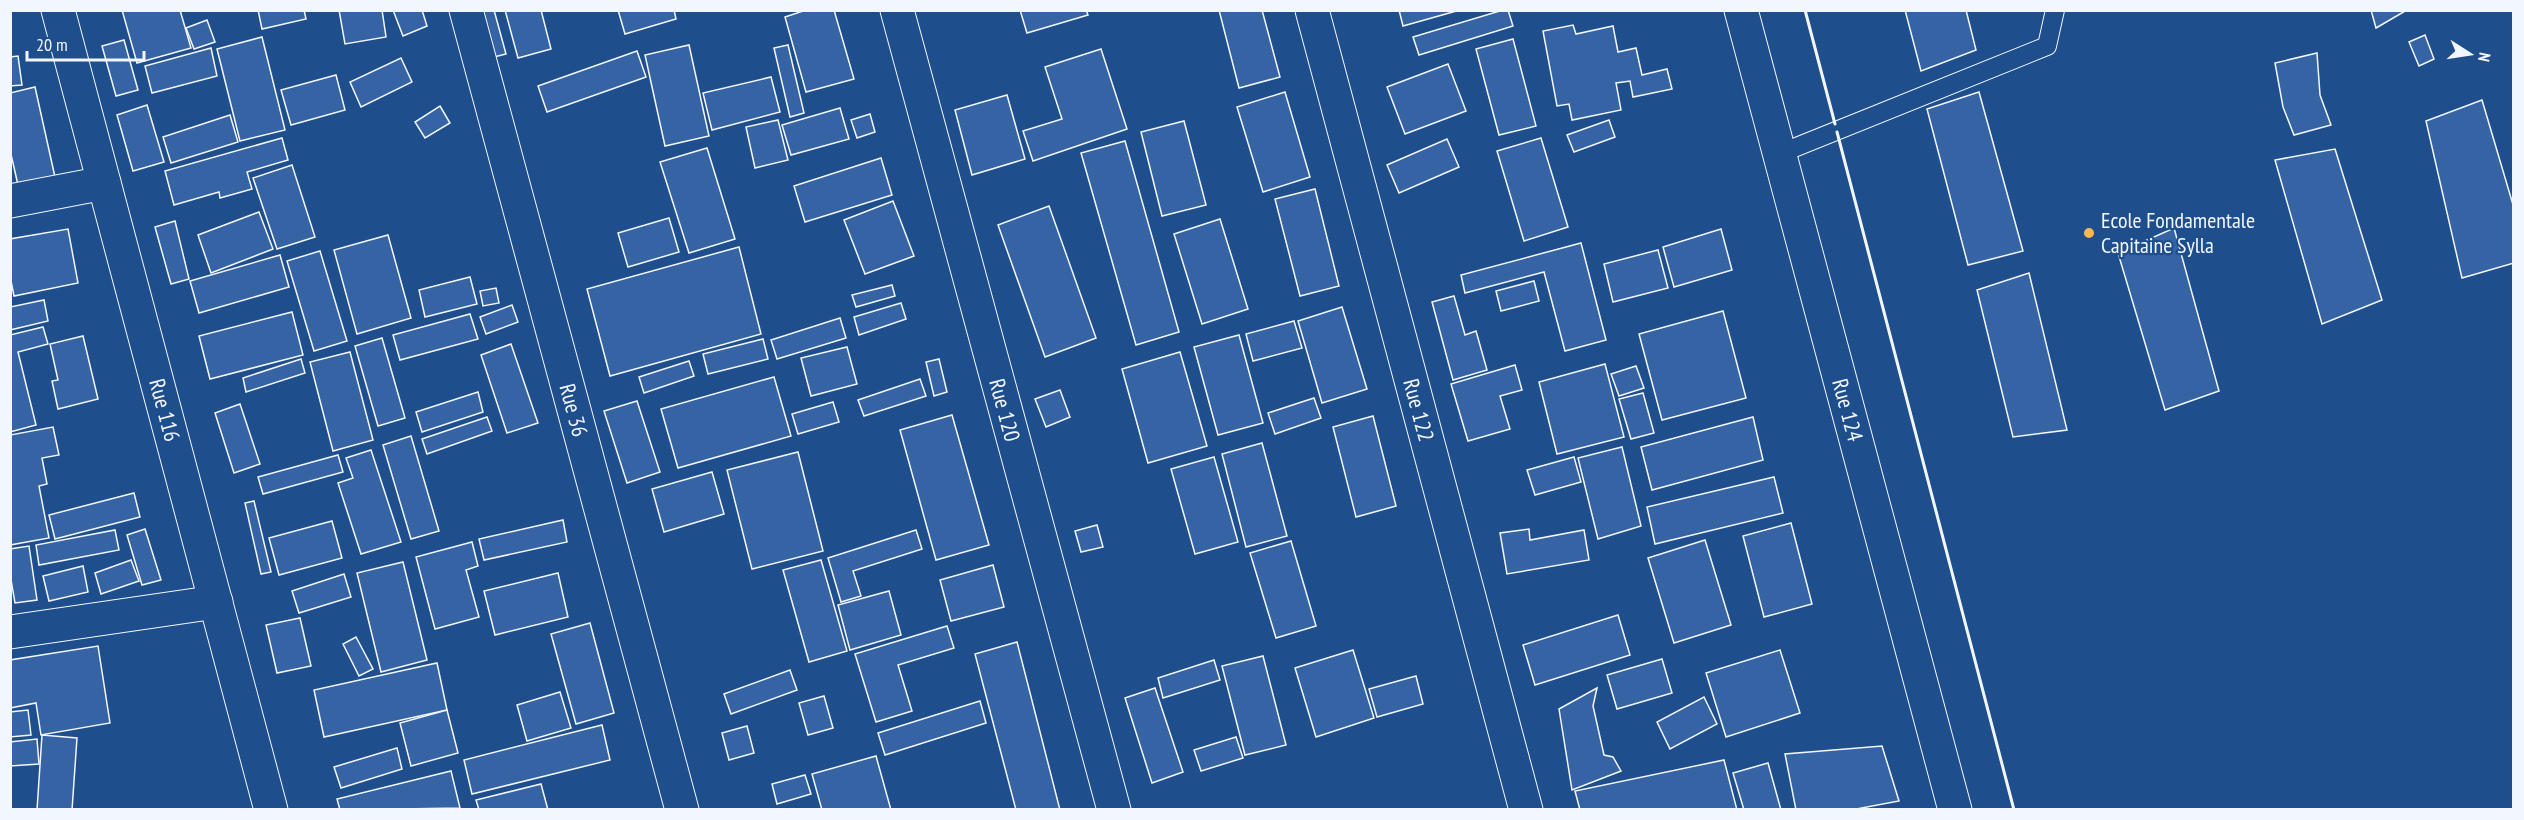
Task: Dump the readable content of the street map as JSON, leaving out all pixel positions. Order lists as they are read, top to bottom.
{
  "streets": {
    "street": [
      "Rue 116",
      "Rue 36",
      "Rue 120",
      "Rue 122",
      "Rue 124"
    ]
  },
  "places": ["Ecole Fondamentale Capitaine Sylla"],
  "scale_bar": "20 m",
  "north": "right"
}
